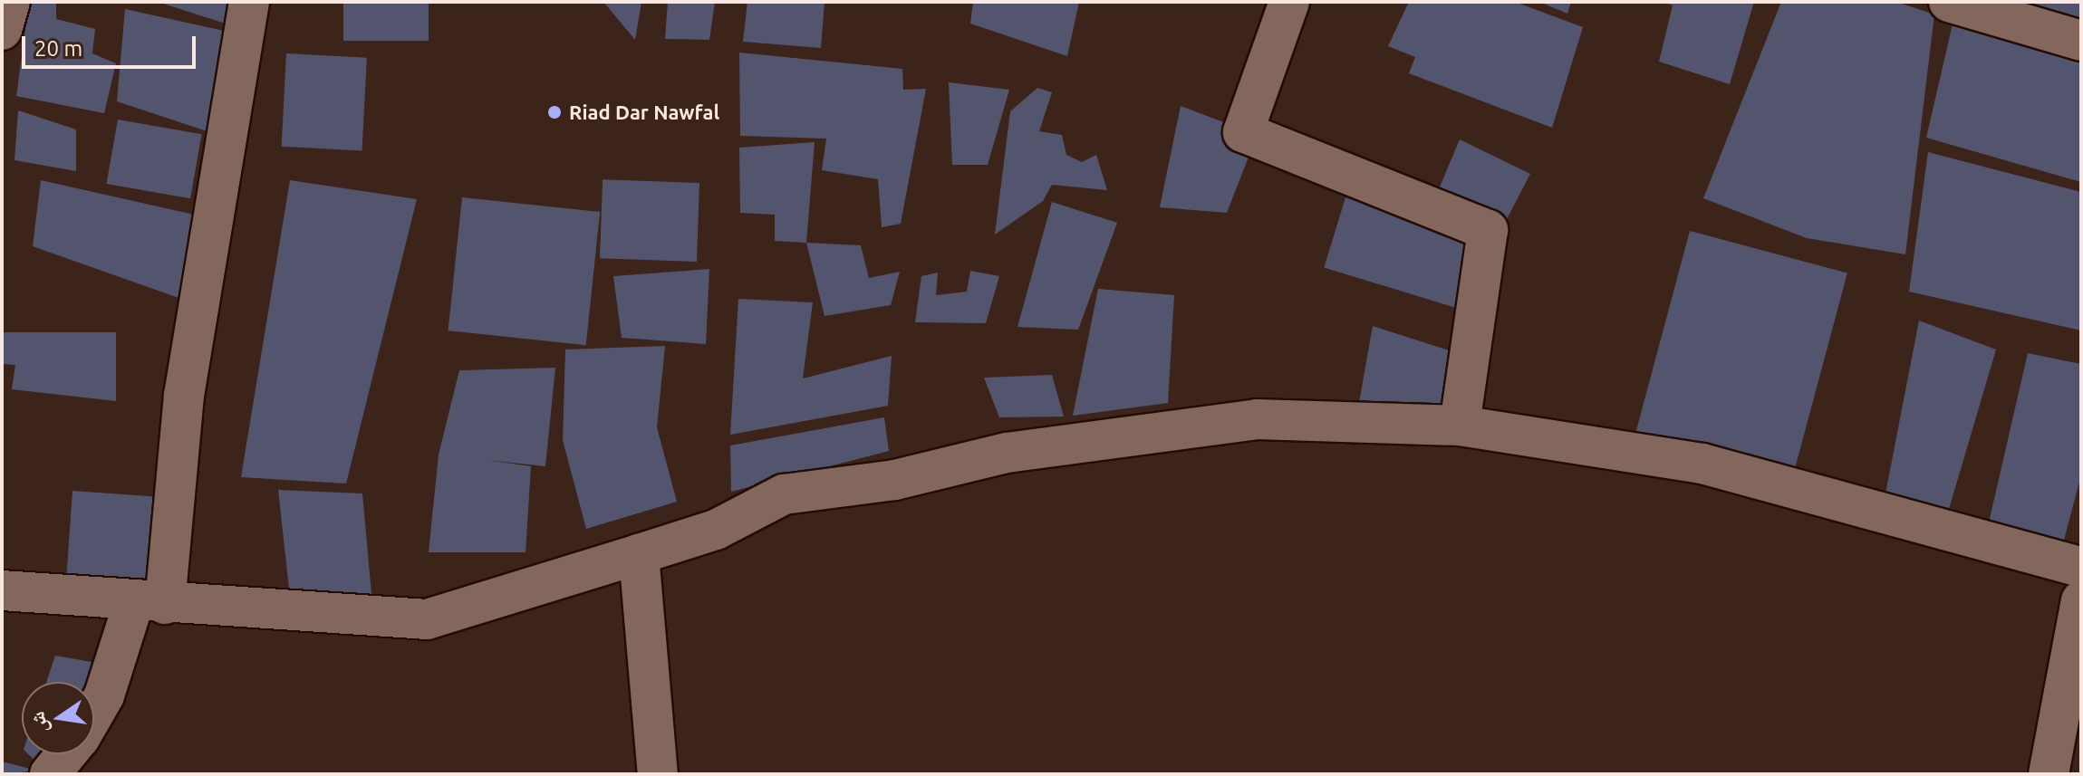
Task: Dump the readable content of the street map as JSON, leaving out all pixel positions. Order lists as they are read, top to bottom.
{
  "places": ["Riad Dar Nawfal"],
  "scale_bar": "20 m",
  "north": "left"
}
